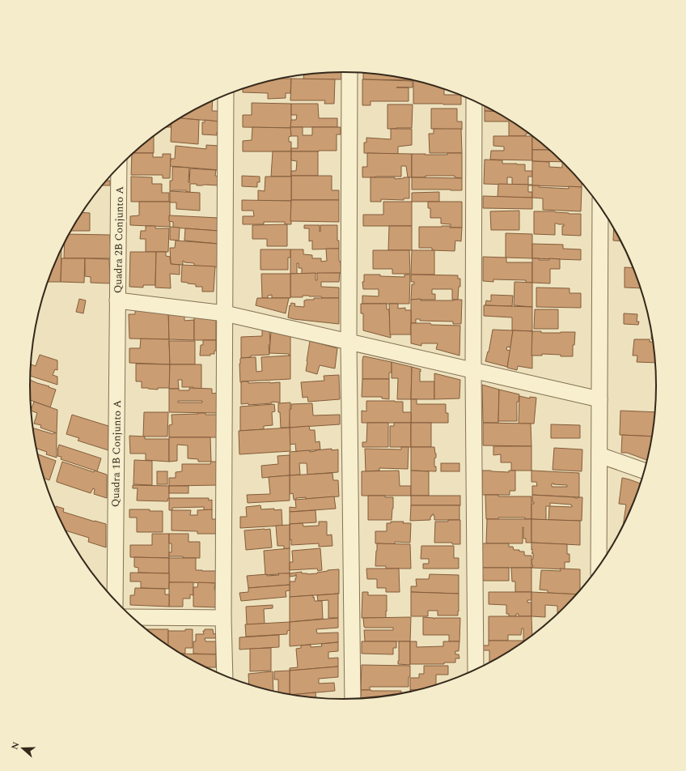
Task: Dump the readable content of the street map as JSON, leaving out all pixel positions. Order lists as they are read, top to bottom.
{
  "streets": {
    "street": ["Quadra 2B Conjunto A", "Quadra 1B Conjunto A"]
  },
  "crossings": [
    ["Quadra 2B Conjunto A", "Quadra 1B Conjunto A"]
  ],
  "north": "left"
}
